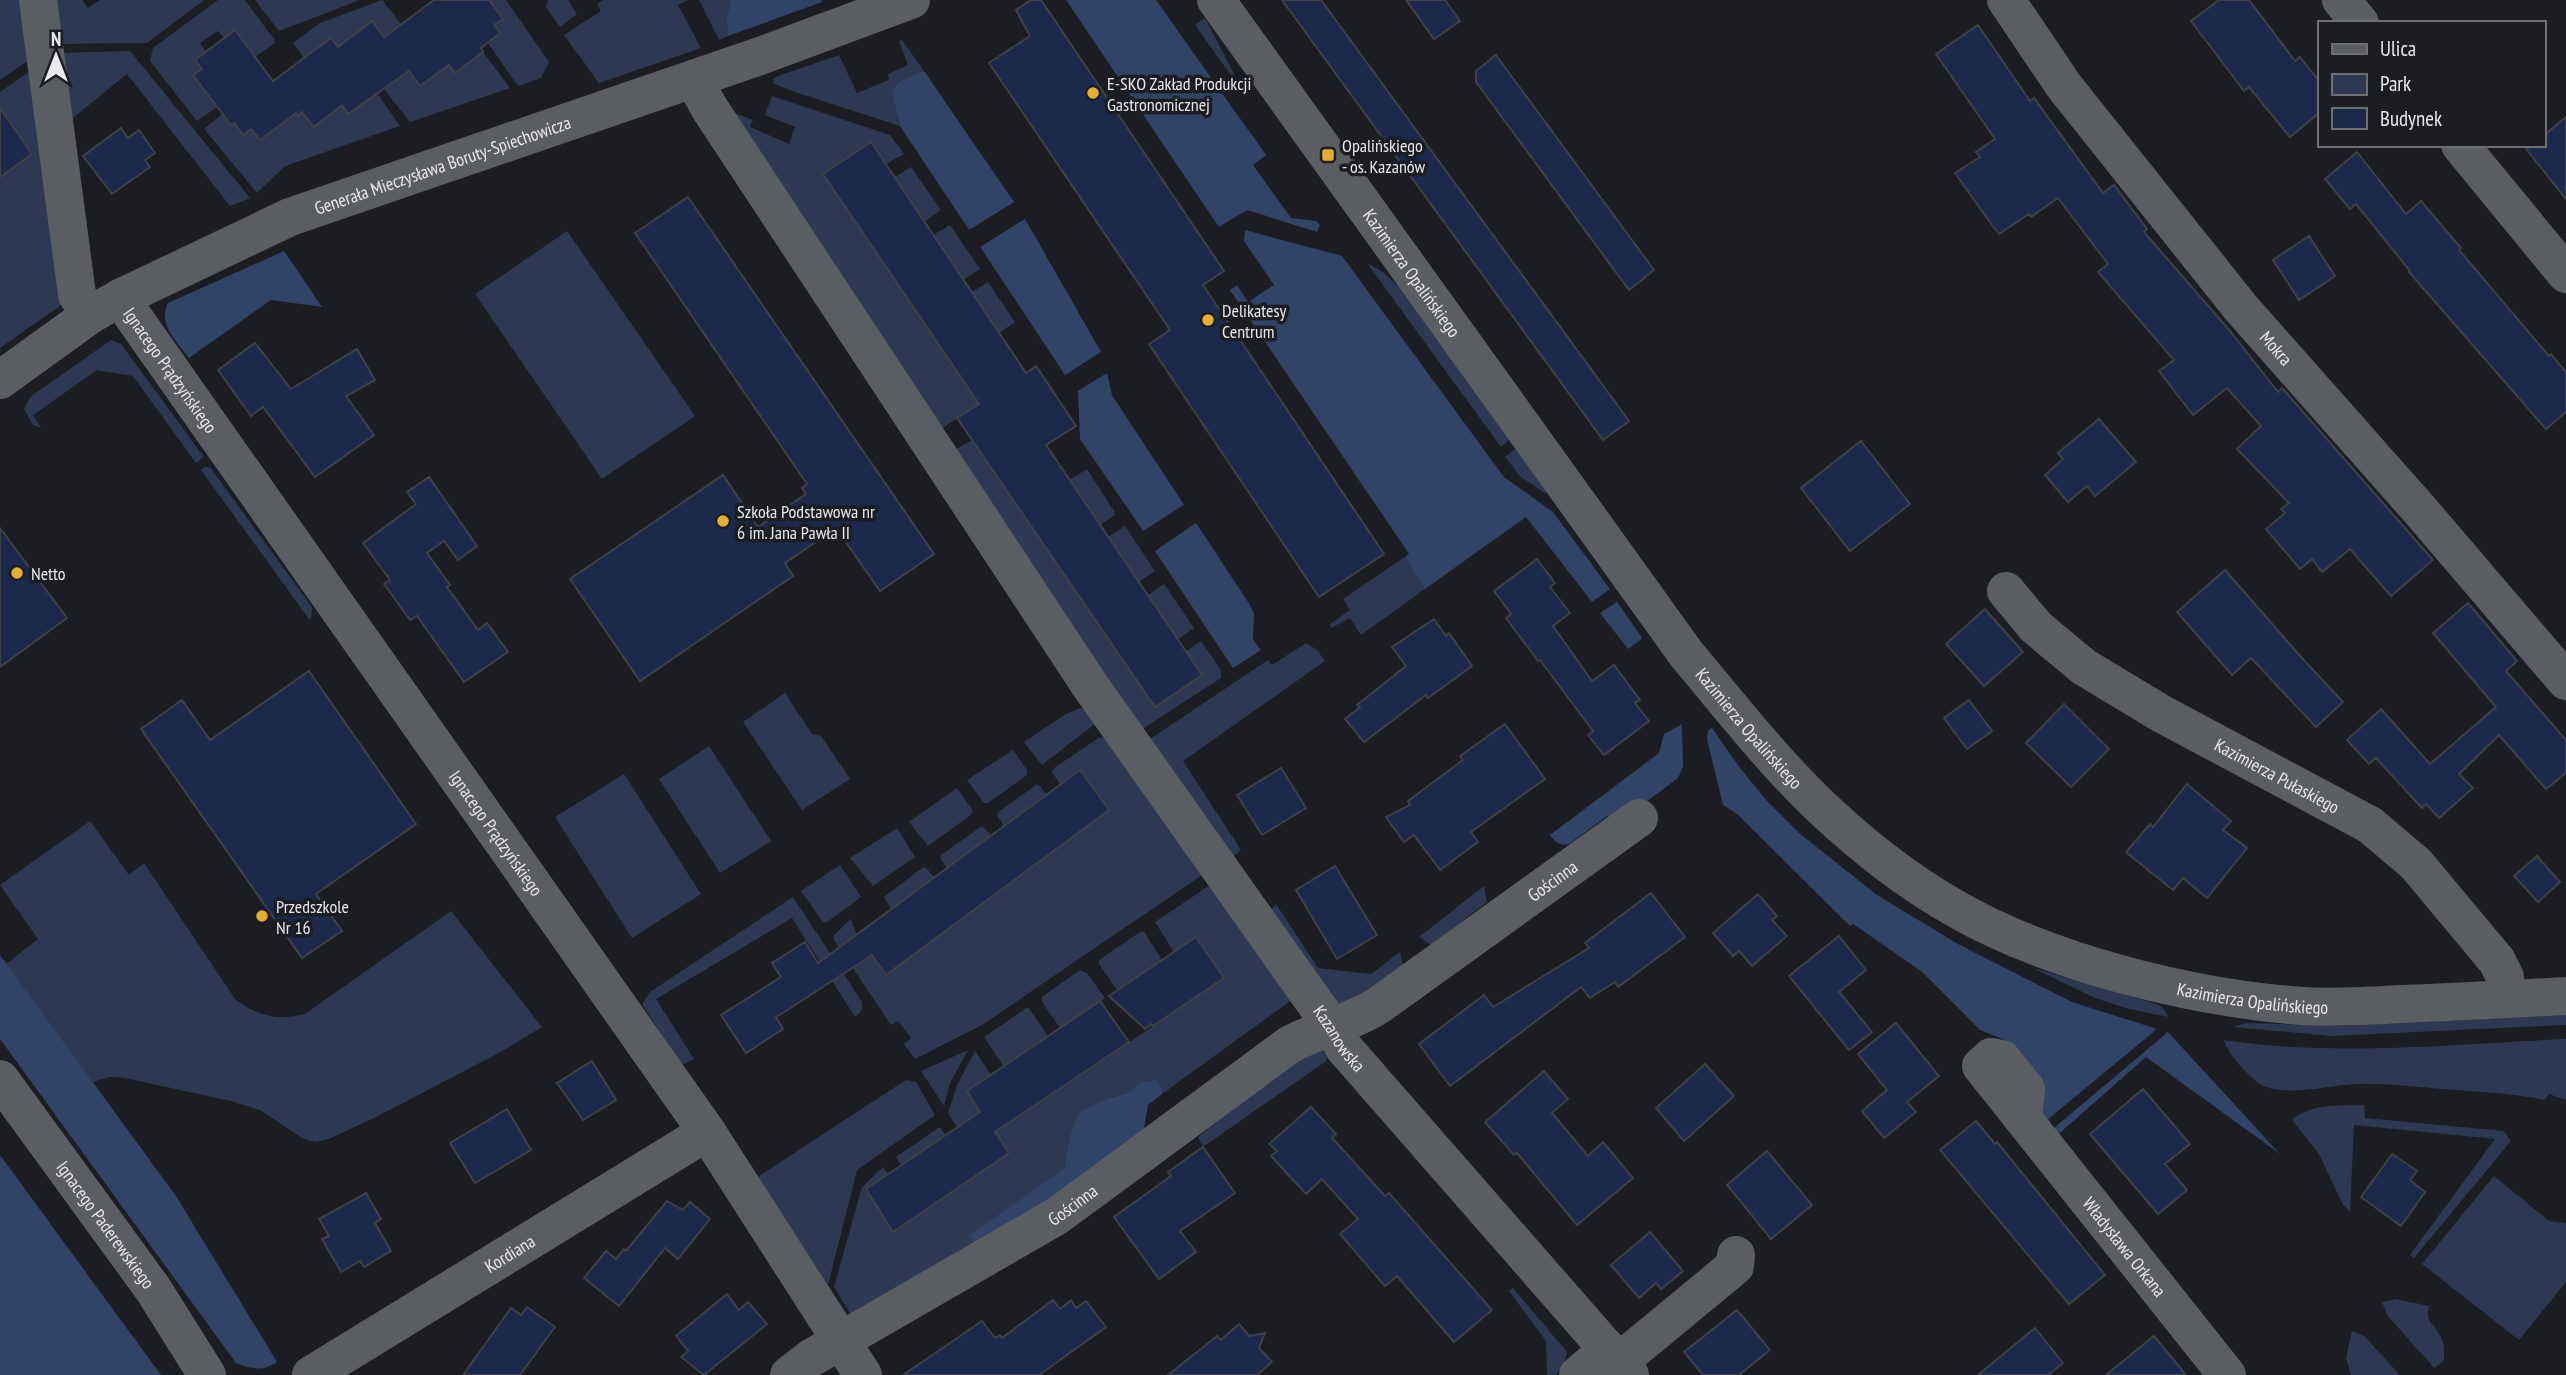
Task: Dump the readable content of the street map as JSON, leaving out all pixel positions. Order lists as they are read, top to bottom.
{
  "streets": {
    "street": [
      "Generała Mieczysława Boruty-Spiechowicza",
      "Kazimierza Opalińskiego",
      "Mokra",
      "Ignacego Prądzyńskiego",
      "Kazimierza Pułaskiego",
      "Gościnna",
      "Kazanowska",
      "Ignacego Paderewskiego",
      "Władysława Orkana",
      "Kordiana"
    ]
  },
  "crossings": [
    ["Generała Mieczysława Boruty-Spiechowicza", "Ignacego Prądzyńskiego"],
    ["Generała Mieczysława Boruty-Spiechowicza", "Kazanowska"],
    ["Kazimierza Opalińskiego", "Kazimierza Pułaskiego"],
    ["Ignacego Prądzyńskiego", "Gościnna"],
    ["Ignacego Prądzyńskiego", "Kordiana"],
    ["Gościnna", "Kazanowska"]
  ],
  "places": {
    "other": [
      "E-SKO Zakład Produkcji Gastronomicznej",
      "Delikatesy Centrum",
      "Szkoła Podstawowa nr 6 im. Jana Pawła II",
      "Netto",
      "Przedszkole Nr 16"
    ],
    "transit": ["Opalińskiego - os. Kazanów"]
  },
  "legend": ["Ulica", "Park", "Budynek"],
  "north": "top"
}
